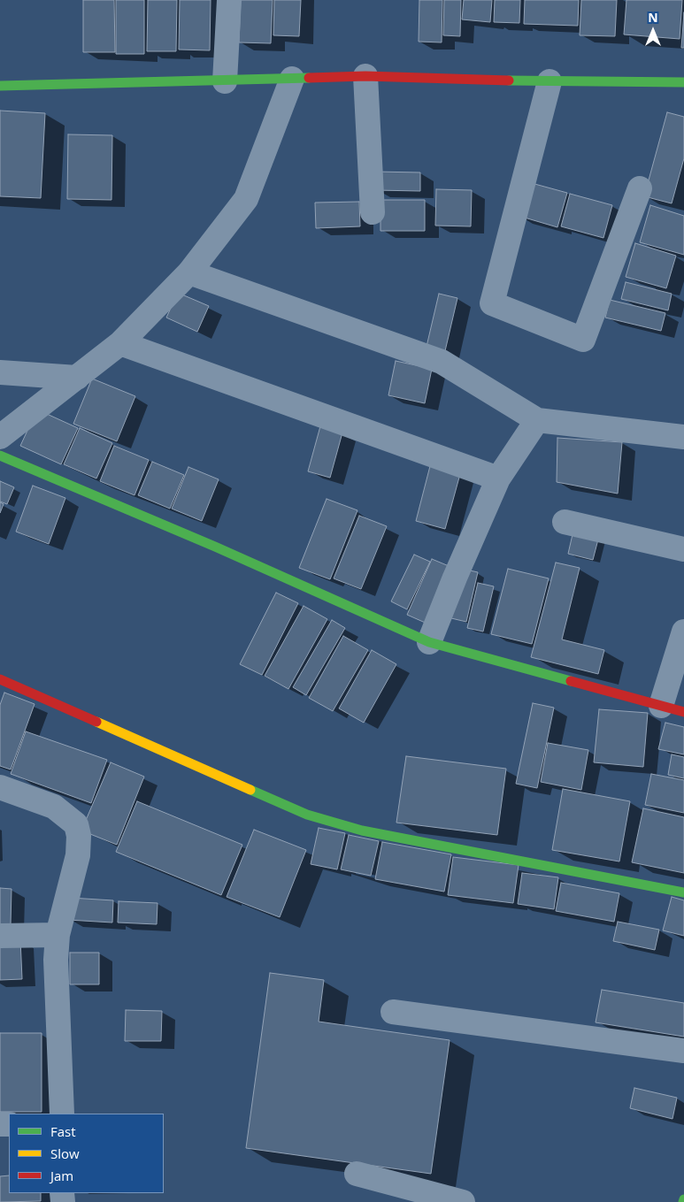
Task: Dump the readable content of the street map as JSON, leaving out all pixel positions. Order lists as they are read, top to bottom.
{
  "legend": ["Fast", "Slow", "Jam"],
  "north": "top"
}
